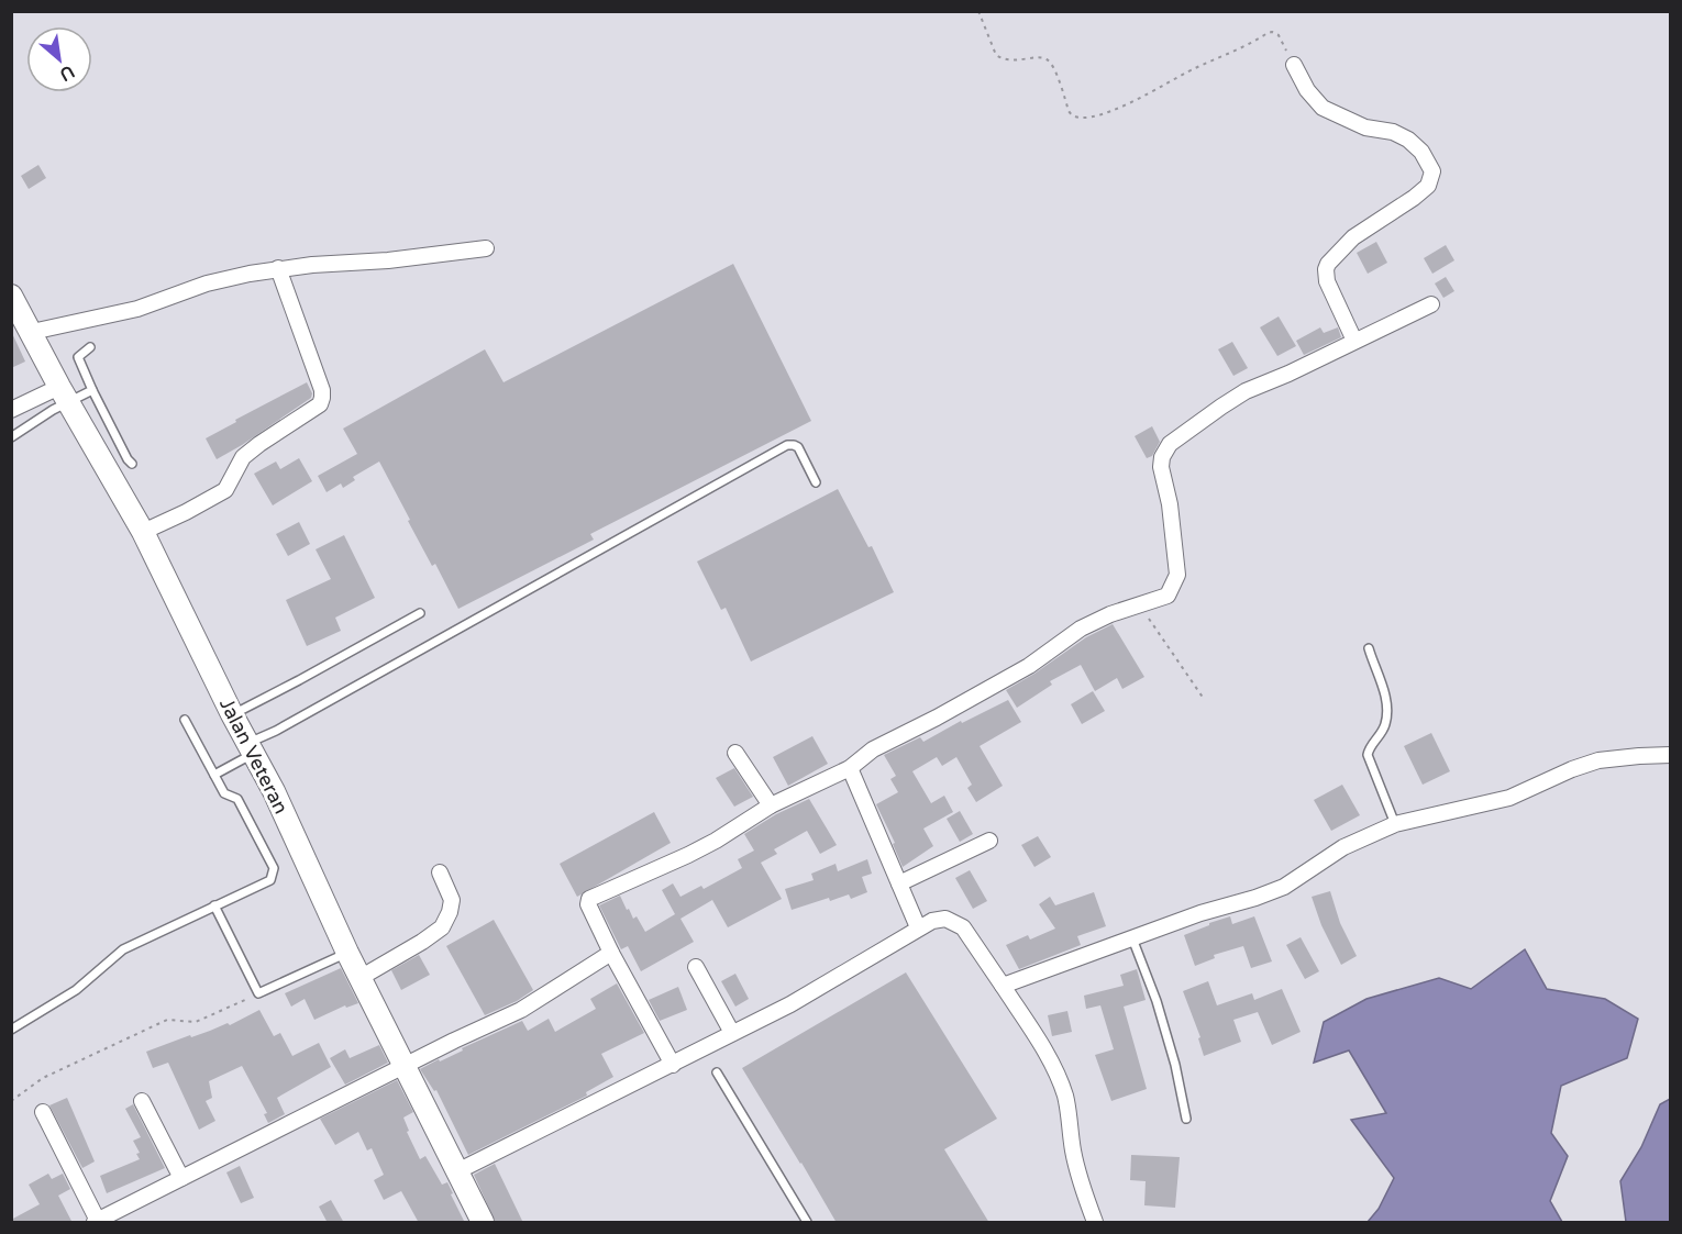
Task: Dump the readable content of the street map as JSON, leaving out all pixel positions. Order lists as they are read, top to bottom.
{
  "streets": {
    "main road": ["Jalan Veteran"]
  },
  "north": "bottom right"
}
